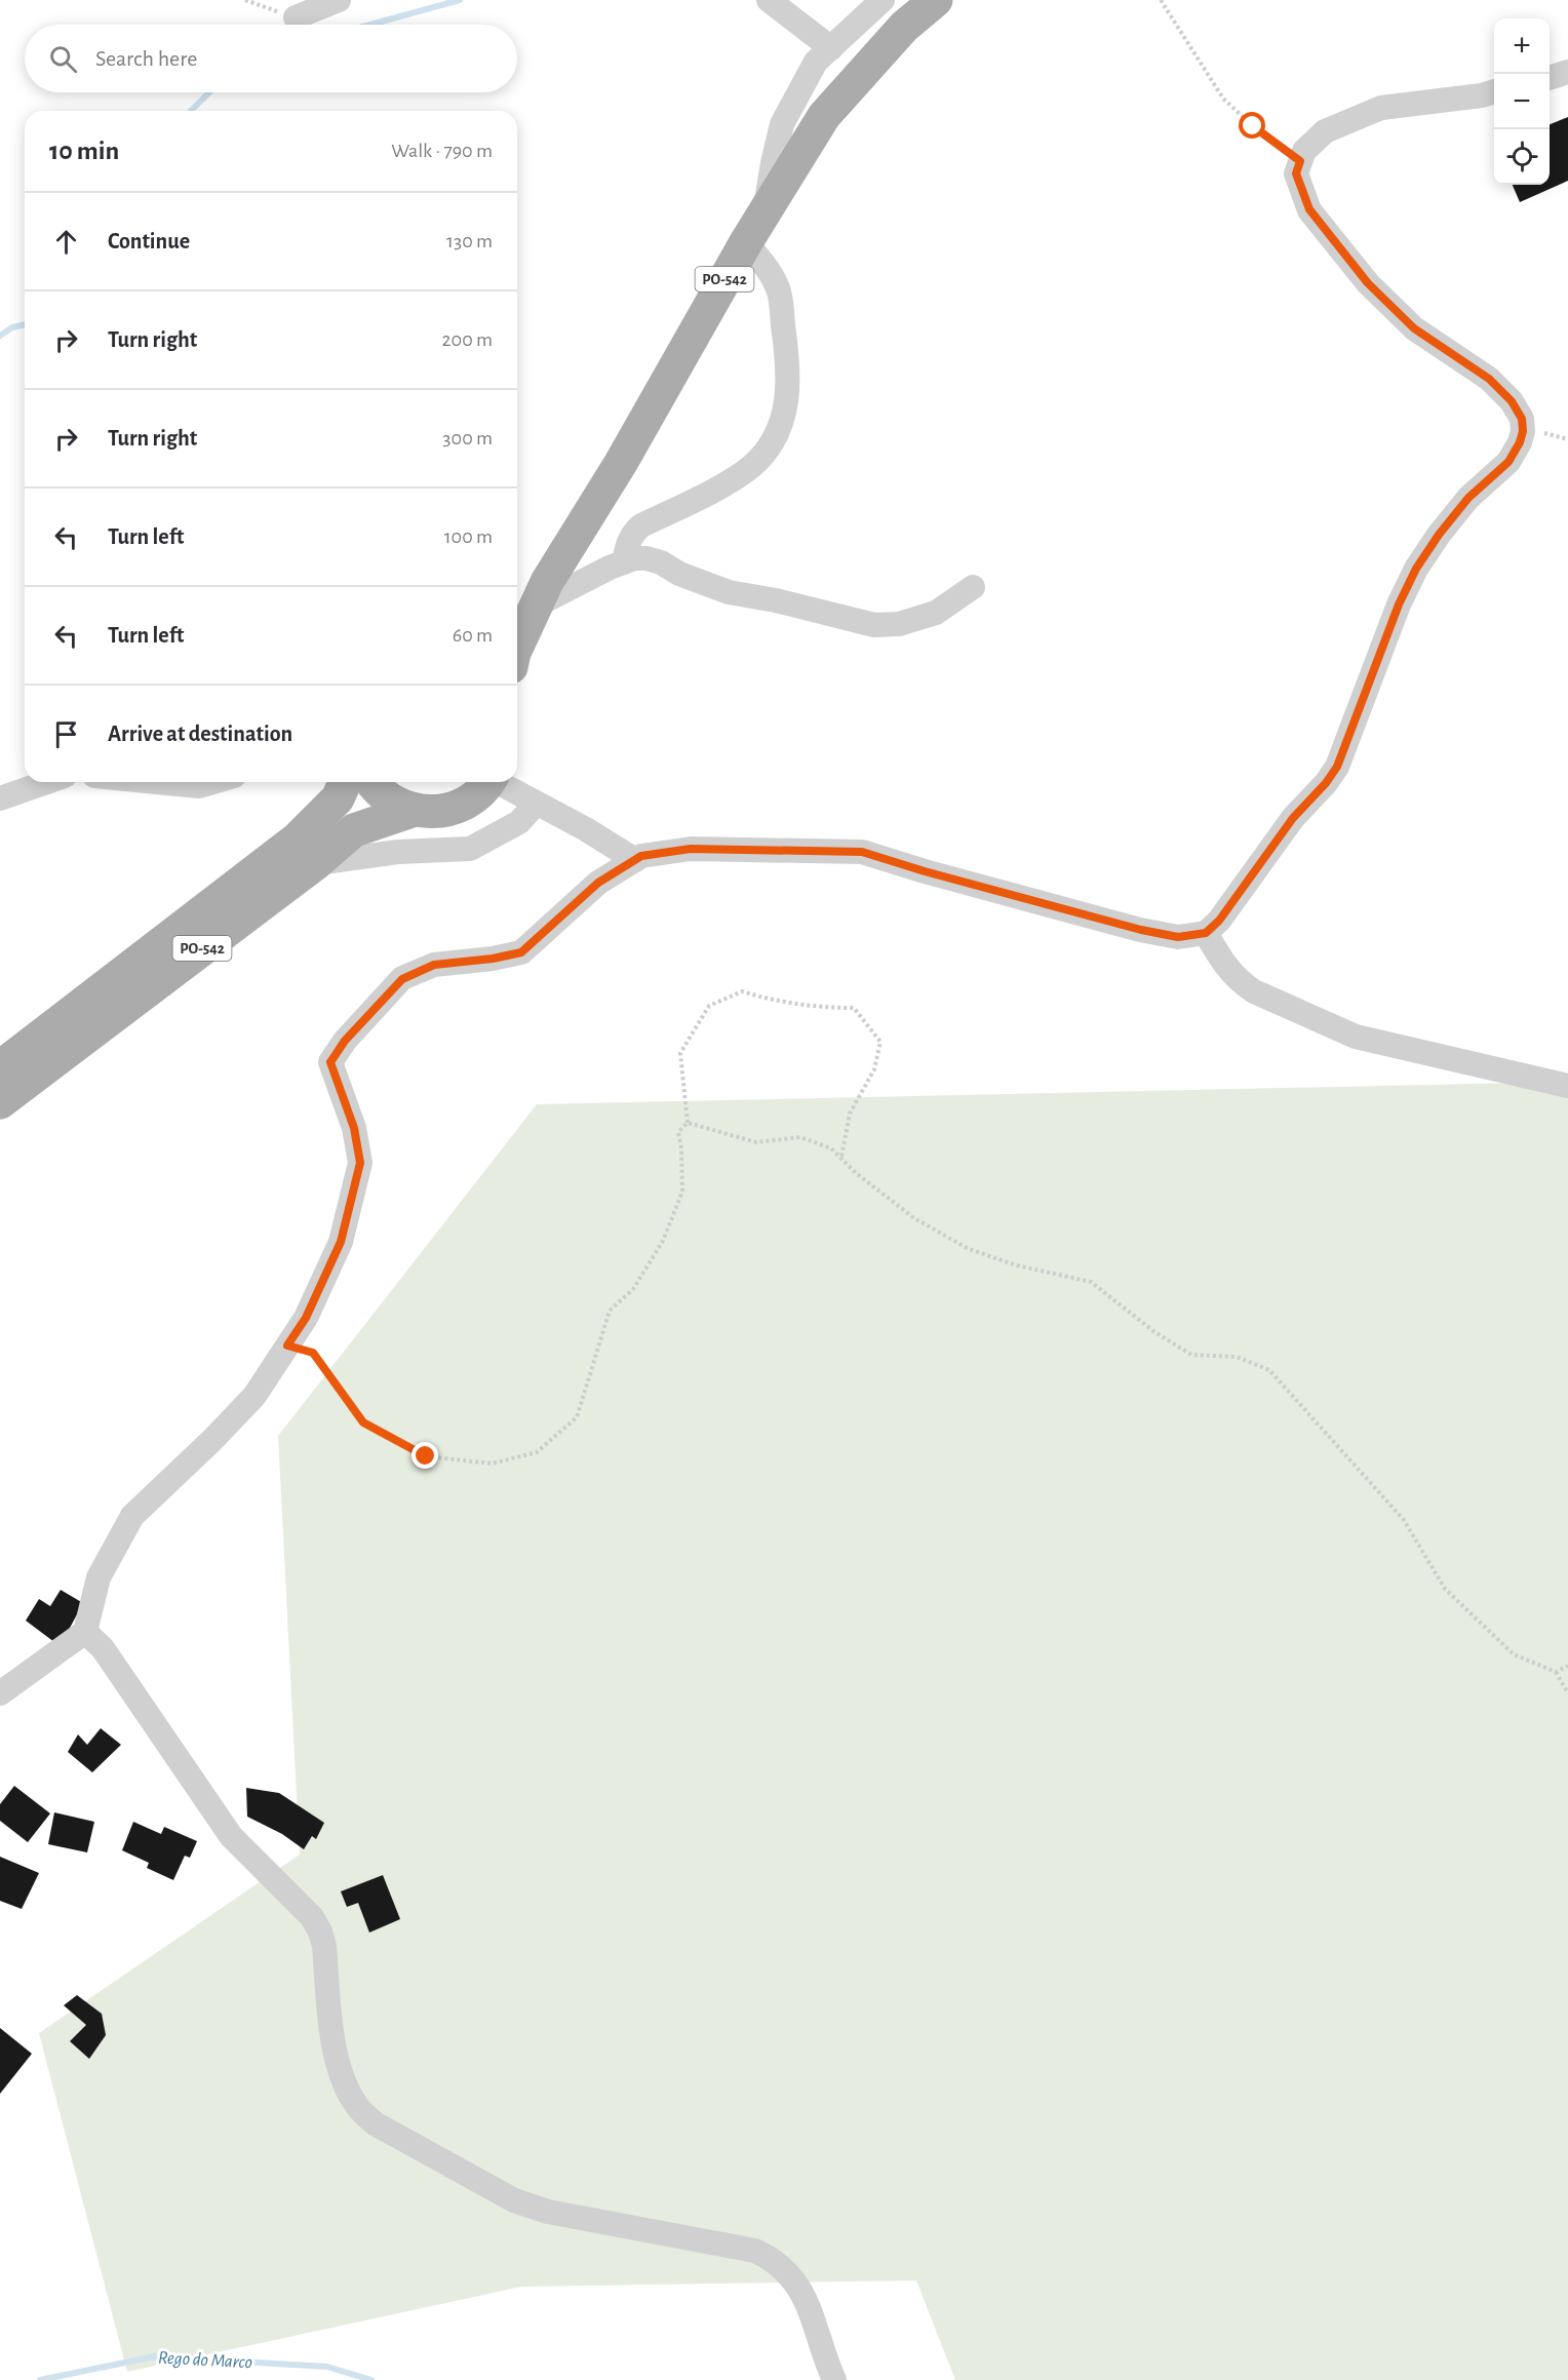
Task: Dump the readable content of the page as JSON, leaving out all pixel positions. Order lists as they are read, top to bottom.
{
  "streets": {
    "main road": ["PO-542"]
  },
  "water": ["Rego do Marco"],
  "page": {
    "map_buttons": ["+", "−"],
    "search": "Search here",
    "heading": ["10 min", "Walk · 790 m"],
    "list": [
      ["Continue", "130 m"],
      ["Turn right", "200 m"],
      ["Turn right", "300 m"],
      ["Turn left", "100 m"],
      ["Turn left", "60 m"],
      "Arrive at destination"
    ]
  }
}
